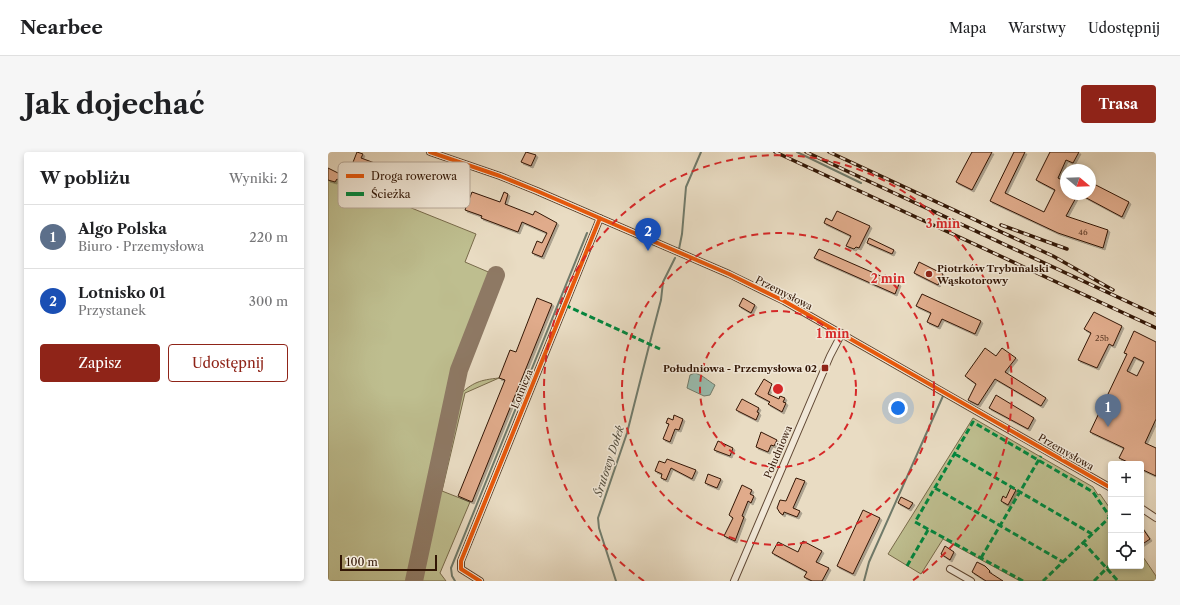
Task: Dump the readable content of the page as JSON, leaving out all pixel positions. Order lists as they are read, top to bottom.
{
  "streets": {
    "street": ["Przemysłowa", "Lotnicza", "Południowa"]
  },
  "crossings": [
    ["Przemysłowa", "Lotnicza"],
    ["Przemysłowa", "Południowa"]
  ],
  "water": ["Śrutowy Dołek"],
  "places": {
    "other": ["Piotrków Trybunalski Wąskotorowy"],
    "transit": ["Południowa - Przemysłowa 02"]
  },
  "house_numbers": ["46", "25b"],
  "legend": ["Droga rowerowa", "Ścieżka"],
  "scale_bar": "100 m",
  "north": "right",
  "page": {
    "header": "Nearbee",
    "nav": ["Mapa", "Warstwy", "Udostępnij"],
    "buttons": [
      "Trasa",
      ["Zapisz", "Udostępnij"]
    ],
    "title": "Jak dojechać",
    "heading": ["W pobliżu", "Wyniki: 2"],
    "list": [
      {
        "mark": "1",
        "name": "Algo Polska",
        "note": "Biuro · Przemysłowa",
        "value": "220 m"
      },
      {
        "mark": "2",
        "name": "Lotnisko 01",
        "note": "Przystanek",
        "value": "300 m"
      }
    ],
    "pins": ["2", "1"],
    "map_buttons": ["+", "−"],
    "scale": "100 m"
  },
  "rings": ["3 min", "2 min", "1 min"]
}
